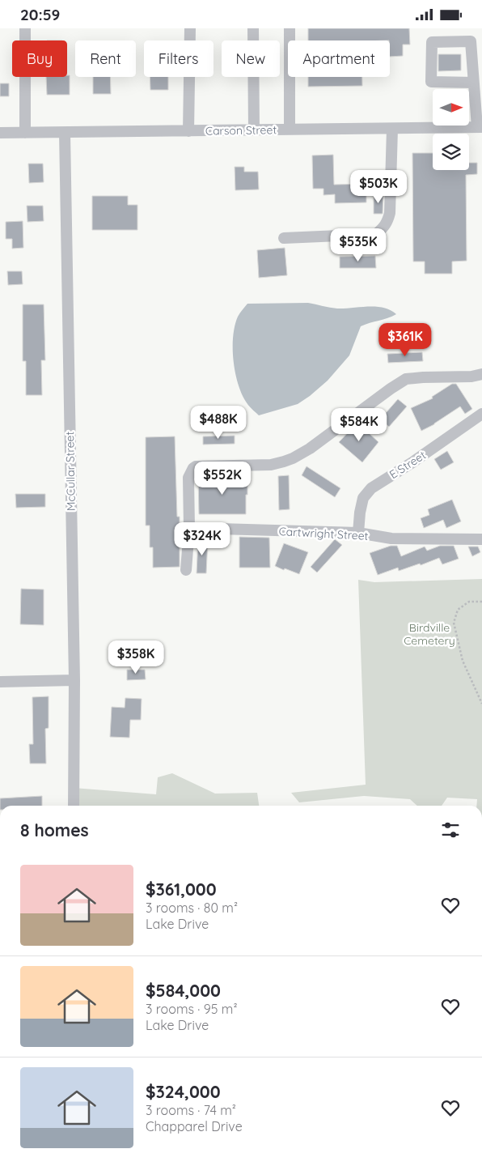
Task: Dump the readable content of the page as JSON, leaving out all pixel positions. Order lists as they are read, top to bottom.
{
  "streets": {
    "street": [
      "Carson Street",
      "E Street",
      "McCullar Street",
      "Cartwright Street"
    ]
  },
  "crossings": [
    ["Carson Street", "McCullar Street"],
    ["E Street", "Cartwright Street"]
  ],
  "parks": ["Birdville Cemetery"],
  "north": "right",
  "page": {
    "status": "20:59",
    "chip": [
      "Buy",
      "Rent",
      "Filters",
      "New",
      "Apartment"
    ],
    "price": [
      "$503K",
      "$535K",
      "$361K",
      "$488K",
      "$584K",
      "$552K",
      "$324K",
      "$358K"
    ],
    "heading": "8 homes",
    "list": [
      {
        "name": "$361,000",
        "note": "3 rooms · 80 m² · Lake Drive"
      },
      {
        "name": "$584,000",
        "note": "3 rooms · 95 m² · Lake Drive"
      },
      {
        "name": "$324,000",
        "note": "3 rooms · 74 m² · Chapparel Drive"
      }
    ]
  }
}
